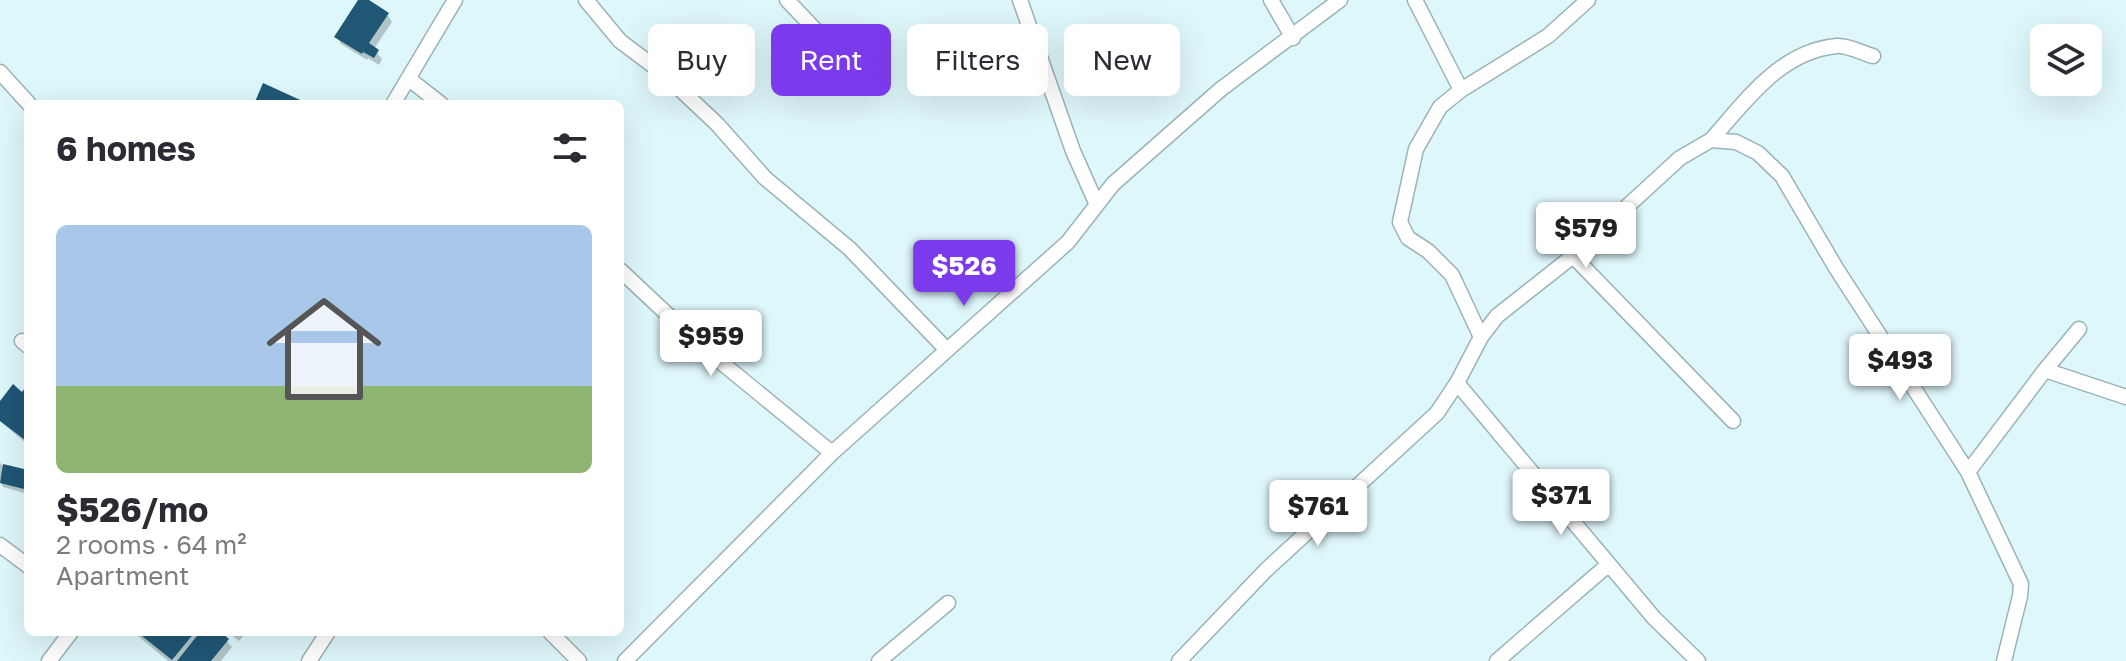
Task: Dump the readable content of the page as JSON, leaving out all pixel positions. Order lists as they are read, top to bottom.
{
  "page": {
    "chip": [
      "Buy",
      "Rent",
      "Filters",
      "New"
    ],
    "heading": "6 homes",
    "list": [
      {
        "name": "$526/mo",
        "note": "2 rooms · 64 m² · Apartment"
      }
    ],
    "price": [
      "$579",
      "$526",
      "$959",
      "$493",
      "$371",
      "$761"
    ]
  }
}
